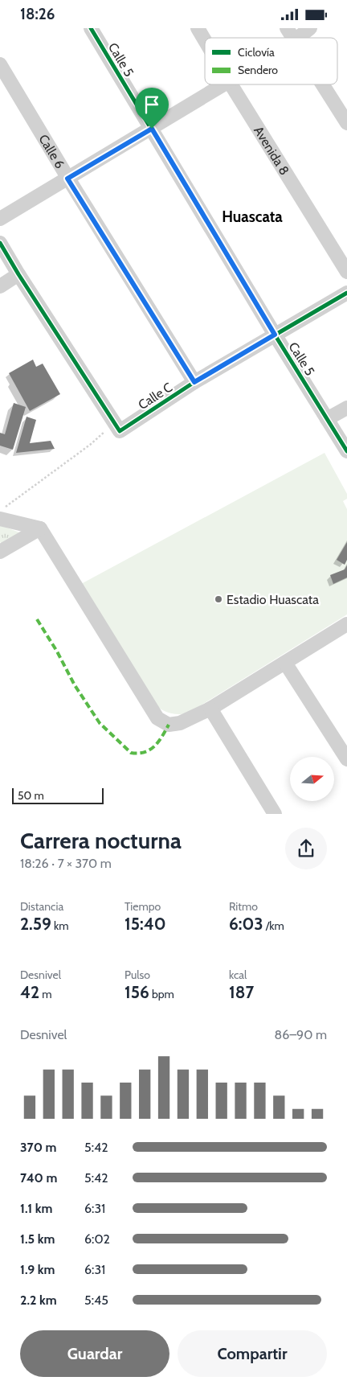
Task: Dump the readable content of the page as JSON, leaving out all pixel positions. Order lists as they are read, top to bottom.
{
  "streets": {
    "street": [
      "Calle 5",
      "Avenida 8",
      "Calle 6",
      "Calle C"
    ]
  },
  "crossings": [
    ["Calle 5", "Calle C"],
    ["Calle 6", "Calle C"]
  ],
  "districts": ["Huascata"],
  "places": ["Estadio Huascata"],
  "legend": ["Ciclovía", "Sendero"],
  "scale_bar": "50 m",
  "north": "right",
  "page": {
    "status": "18:26",
    "scale": "50 m",
    "heading": ["Carrera nocturna", "18:26 · 7 × 370 m"],
    "stats": [
      ["Distancia", "2.59 km"],
      ["Tiempo", "15:40"],
      ["Ritmo", "6:03 /km"],
      ["Desnivel", "42 m"],
      ["Pulso", "156 bpm"],
      ["kcal", "187"]
    ],
    "chart": ["Desnivel", "86–90 m"],
    "list": [
      {
        "name": "370 m",
        "note": "5:42"
      },
      {
        "name": "740 m",
        "note": "5:42"
      },
      {
        "name": "1.1 km",
        "note": "6:31"
      },
      {
        "name": "1.5 km",
        "note": "6:02"
      },
      {
        "name": "1.9 km",
        "note": "6:31"
      },
      {
        "name": "2.2 km",
        "note": "5:45"
      }
    ],
    "buttons": ["Guardar", "Compartir"]
  }
}
